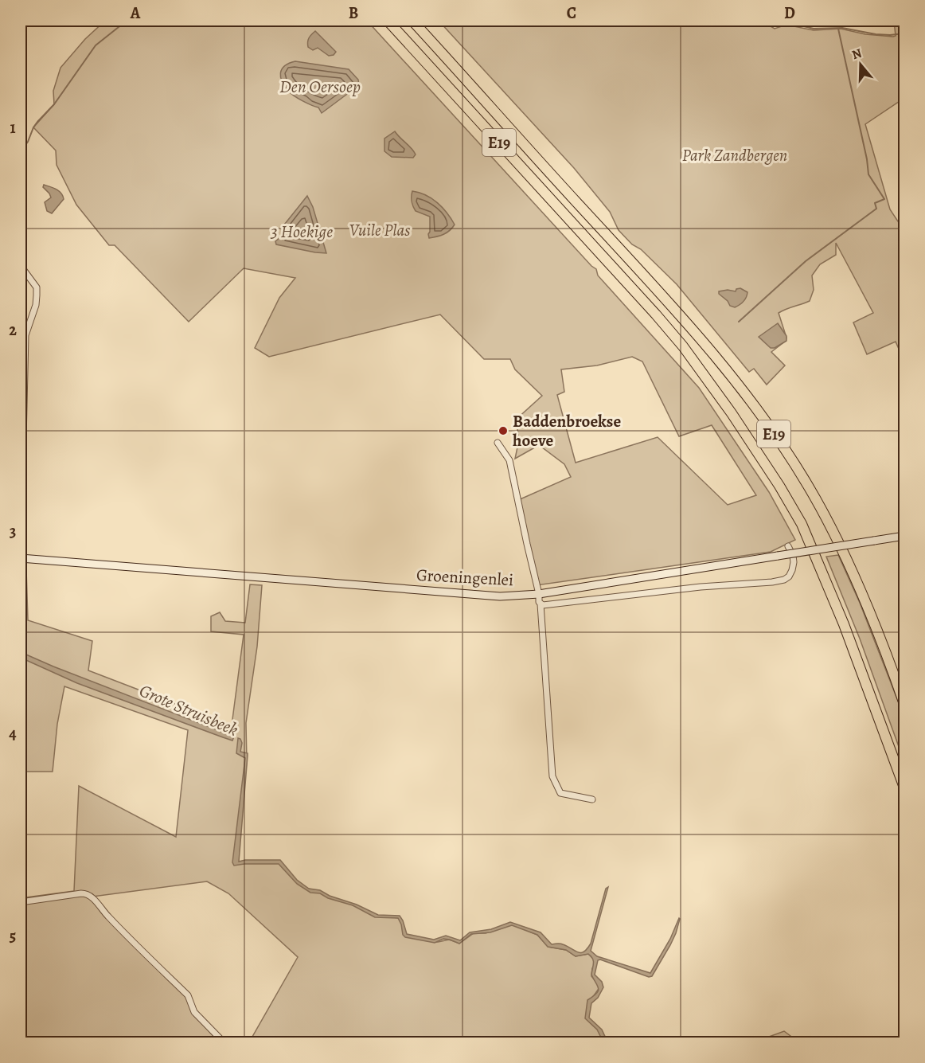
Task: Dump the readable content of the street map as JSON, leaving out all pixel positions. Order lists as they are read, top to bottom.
{
  "streets": {
    "highway": ["E19"],
    "street": ["Groeningenlei"]
  },
  "water": ["Den Oersoep", "3 Hoekige", "Grote Struisbeek"],
  "parks": ["Park Zandbergen", "Vuile Plas"],
  "places": ["Baddenbroekse hoeve"],
  "north": "top",
  "grid": {
    "columns": [
      "A",
      "B",
      "C",
      "D"
    ],
    "rows": [
      "1",
      "2",
      "3",
      "4",
      "5"
    ]
  }
}
